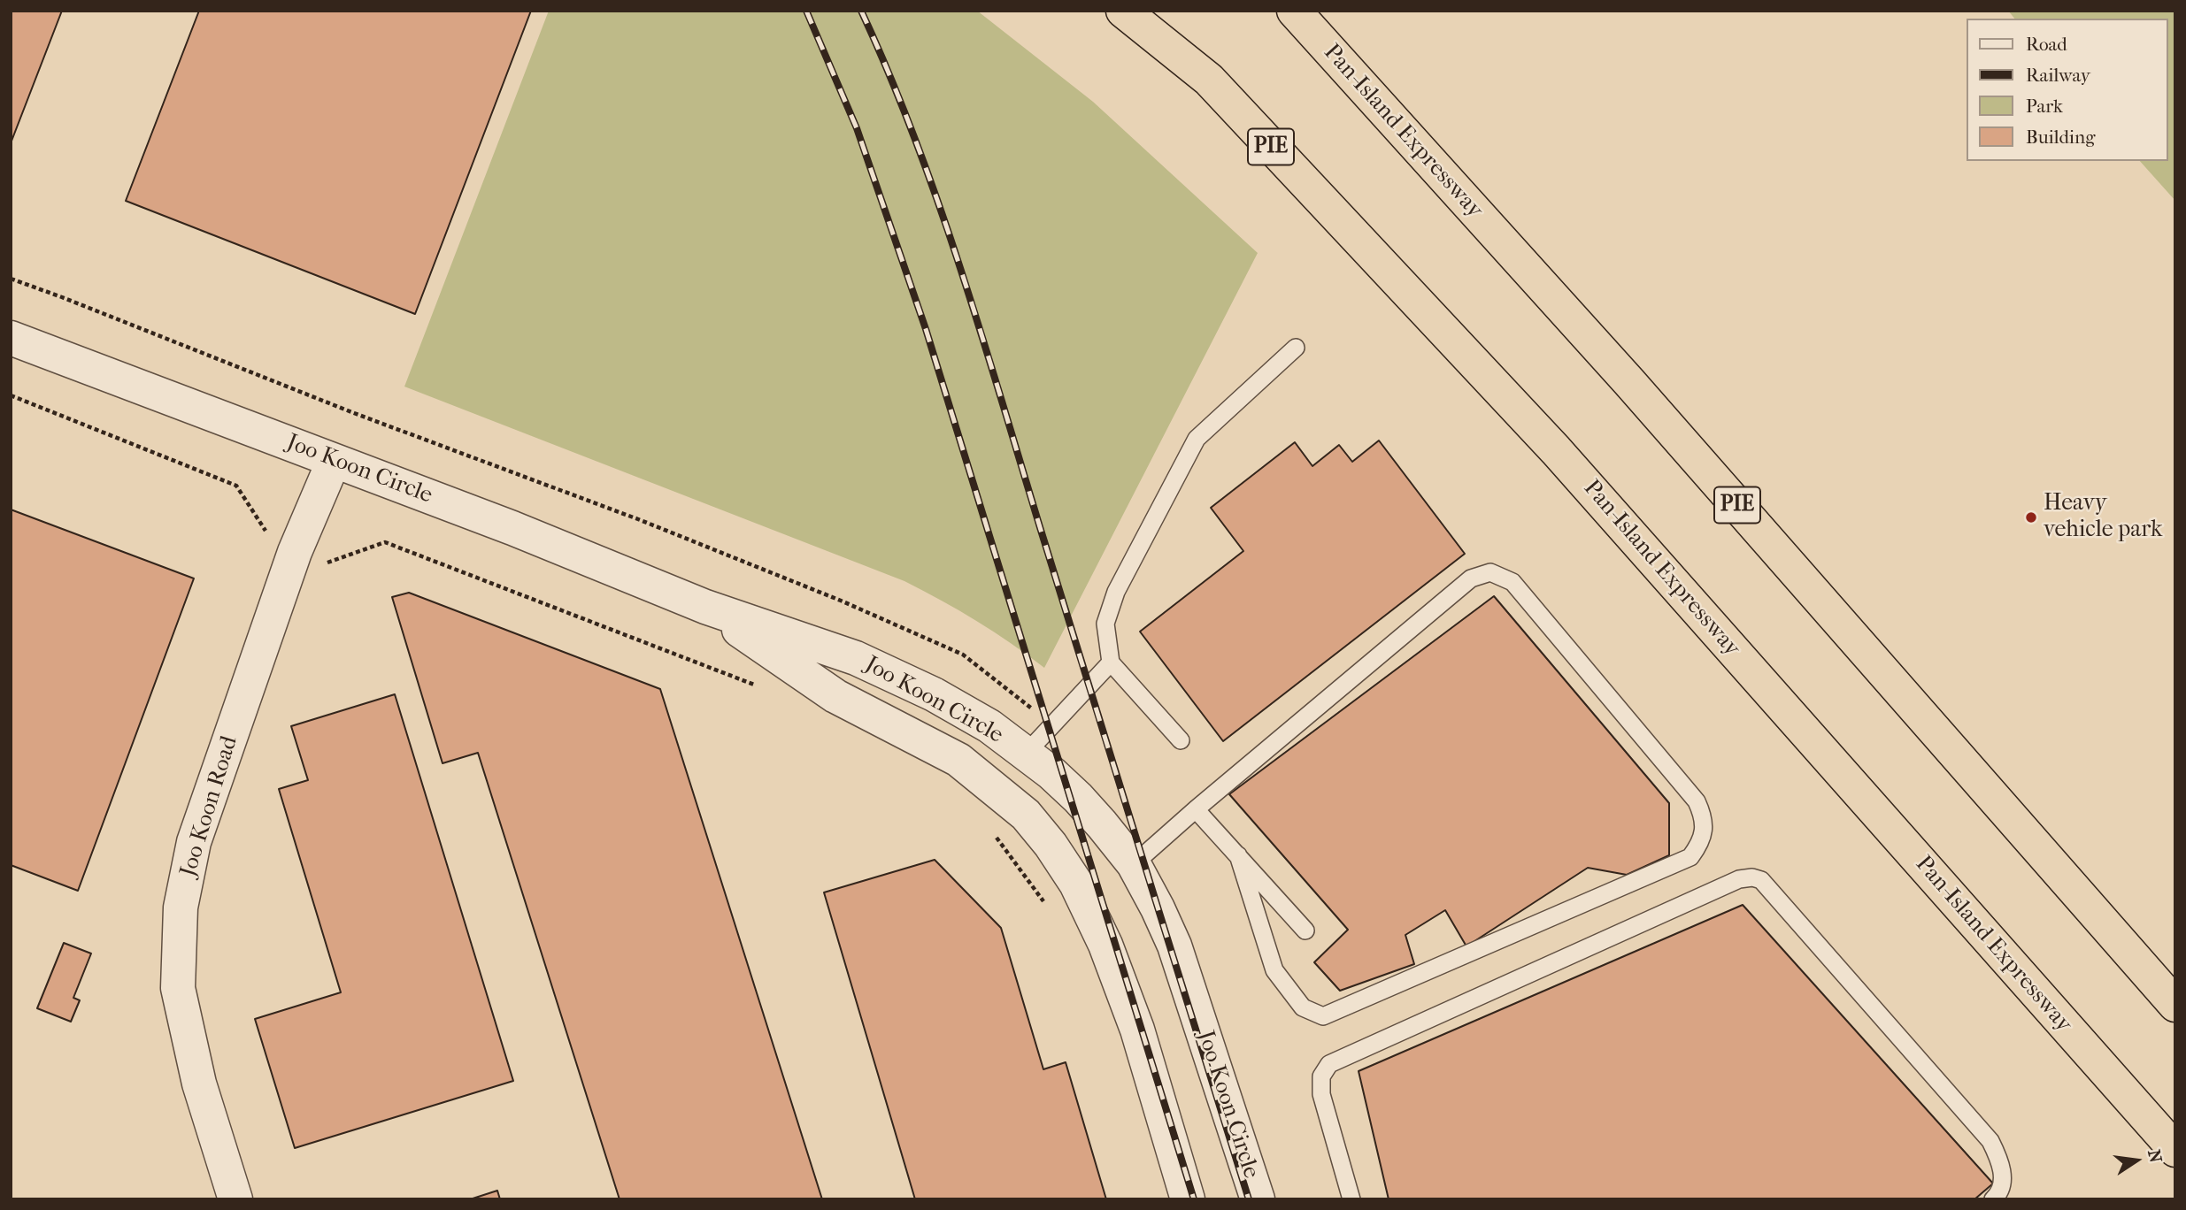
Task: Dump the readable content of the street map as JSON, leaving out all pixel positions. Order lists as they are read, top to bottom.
{
  "streets": {
    "highway": ["Pan-Island Expressway", "PIE"],
    "street": ["Joo Koon Circle", "Joo Koon Road"]
  },
  "crossings": [
    ["Joo Koon Circle", "Joo Koon Road"]
  ],
  "places": ["Heavy vehicle park"],
  "legend": [
    "Road",
    "Railway",
    "Park",
    "Building"
  ],
  "north": "right"
}
